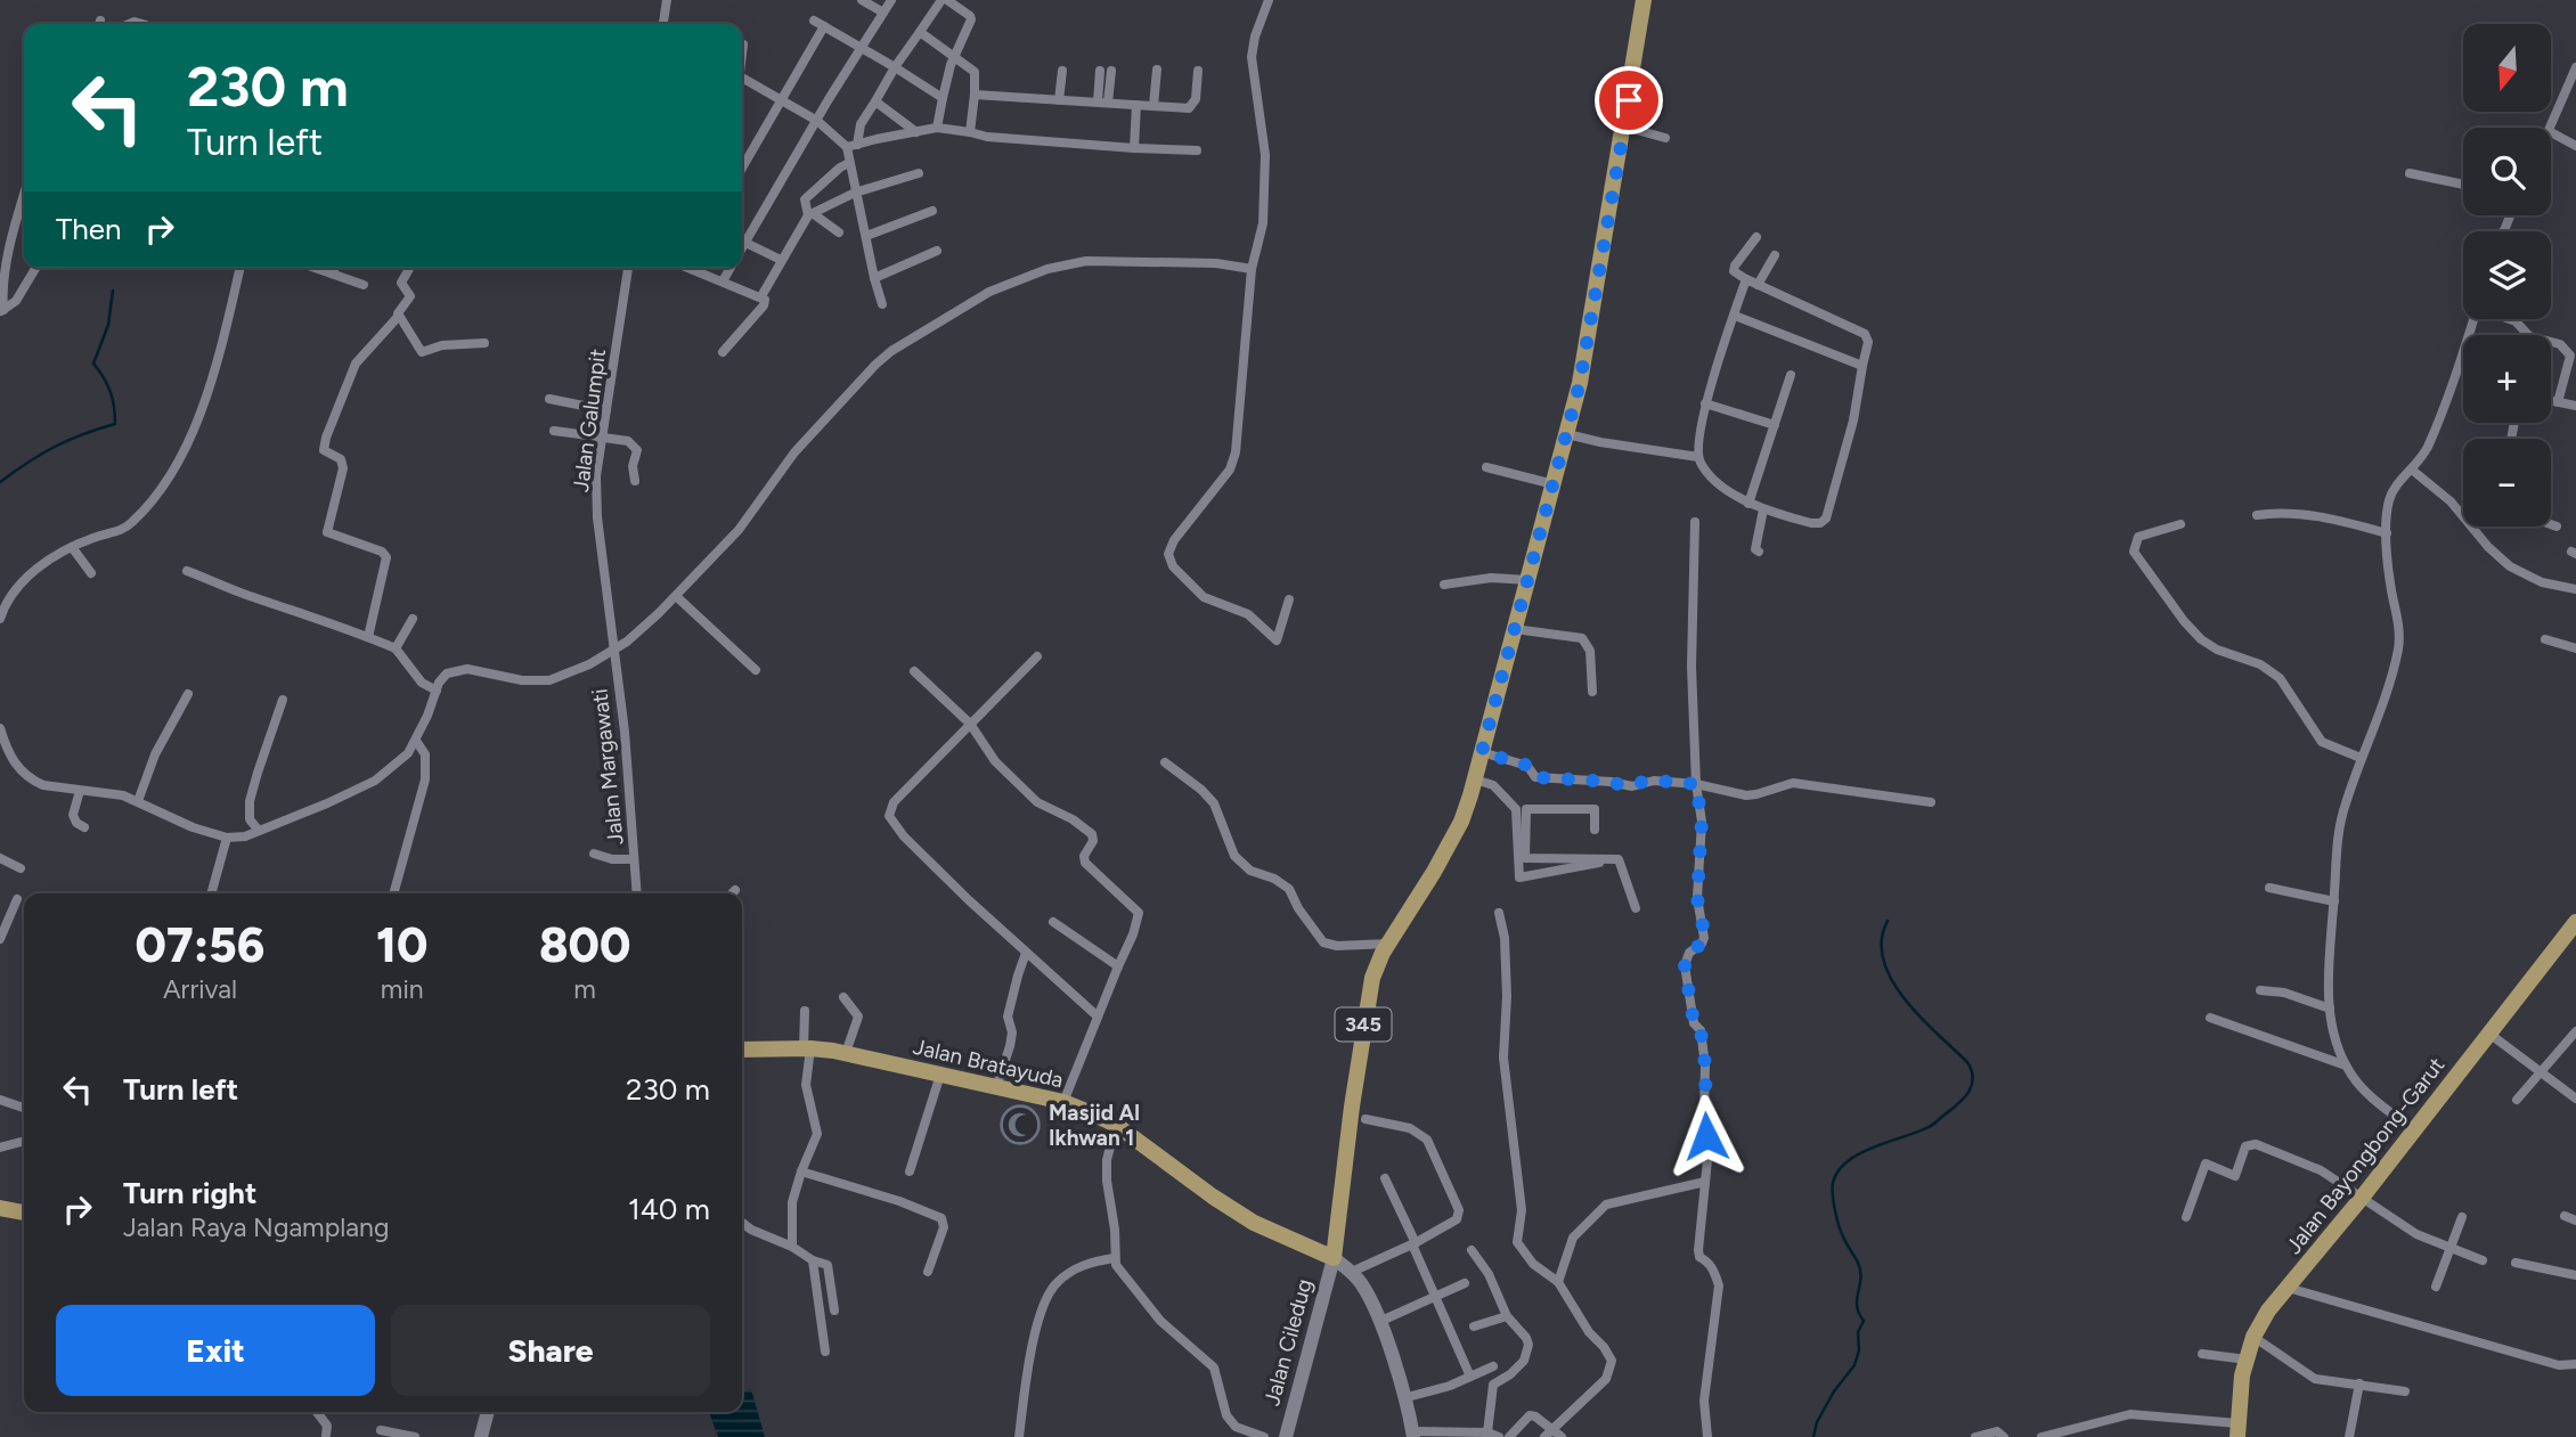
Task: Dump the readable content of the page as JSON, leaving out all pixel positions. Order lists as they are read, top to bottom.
{
  "streets": {
    "main road": ["345", "Jalan Bratayuda", "Jalan Bayongbong-Garut"],
    "street": ["Jalan Galumpit", "Jalan Margawati", "Jalan Ciledug"]
  },
  "crossings": [
    ["Jalan Galumpit", "Jalan Margawati"],
    ["345", "Jalan Bratayuda"],
    ["345", "Jalan Ciledug"],
    ["Jalan Bratayuda", "Jalan Ciledug"]
  ],
  "places": {
    "mosque": ["Masjid Al Ikhwan 1"]
  },
  "north": "bottom",
  "page": {
    "map_buttons": ["+", "−"],
    "turn": ["230 m", "Turn left"],
    "then": "Then",
    "eta": [
      "07:56",
      "Arrival",
      "10",
      "min",
      "800",
      "m"
    ],
    "list": [
      {
        "name": "Turn left",
        "value": "230 m"
      },
      {
        "name": "Turn right",
        "note": "Jalan Raya Ngamplang",
        "value": "140 m"
      }
    ],
    "buttons": ["Exit", "Share"]
  }
}
